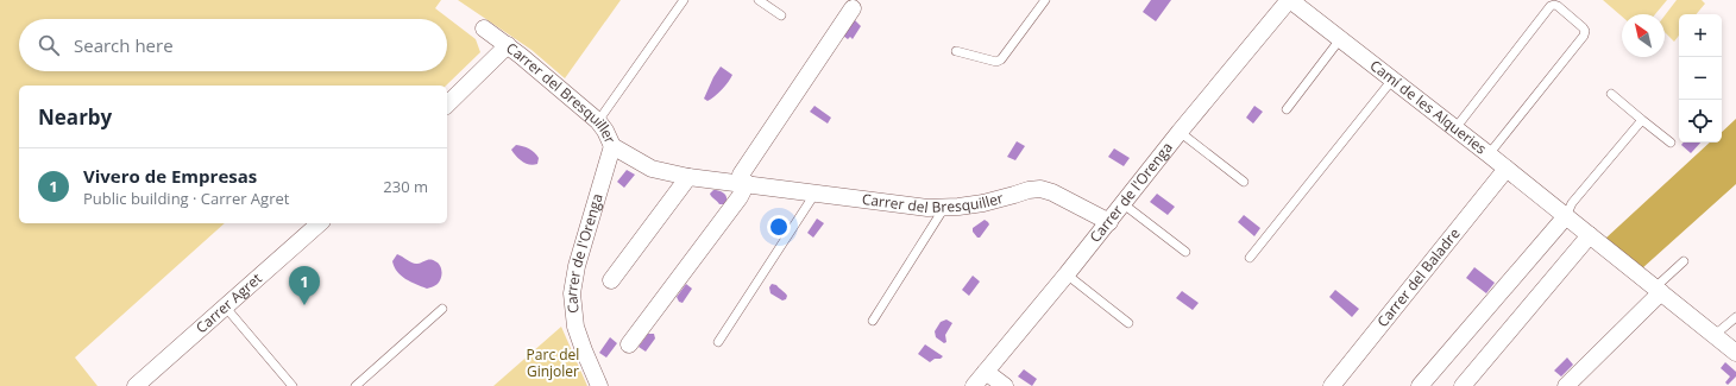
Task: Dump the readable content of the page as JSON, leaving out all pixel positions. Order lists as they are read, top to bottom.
{
  "streets": {
    "street": [
      "Carrer del Bresquiller",
      "Camí de les Alqueries",
      "Carrer de l'Orenga",
      "Carrer del Baladre",
      "Carrer Agret"
    ]
  },
  "crossings": [
    ["Carrer del Bresquiller", "Carrer de l'Orenga"],
    ["Camí de les Alqueries", "Carrer de l'Orenga"],
    ["Camí de les Alqueries", "Carrer del Baladre"]
  ],
  "parks": ["Parc del Ginjoler"],
  "north": "top left",
  "page": {
    "map_buttons": ["+", "−"],
    "search": "Search here",
    "heading": "Nearby",
    "list": [
      {
        "mark": "1",
        "name": "Vivero de Empresas",
        "note": "Public building · Carrer Agret",
        "value": "230 m"
      }
    ],
    "pins": "1"
  }
}
